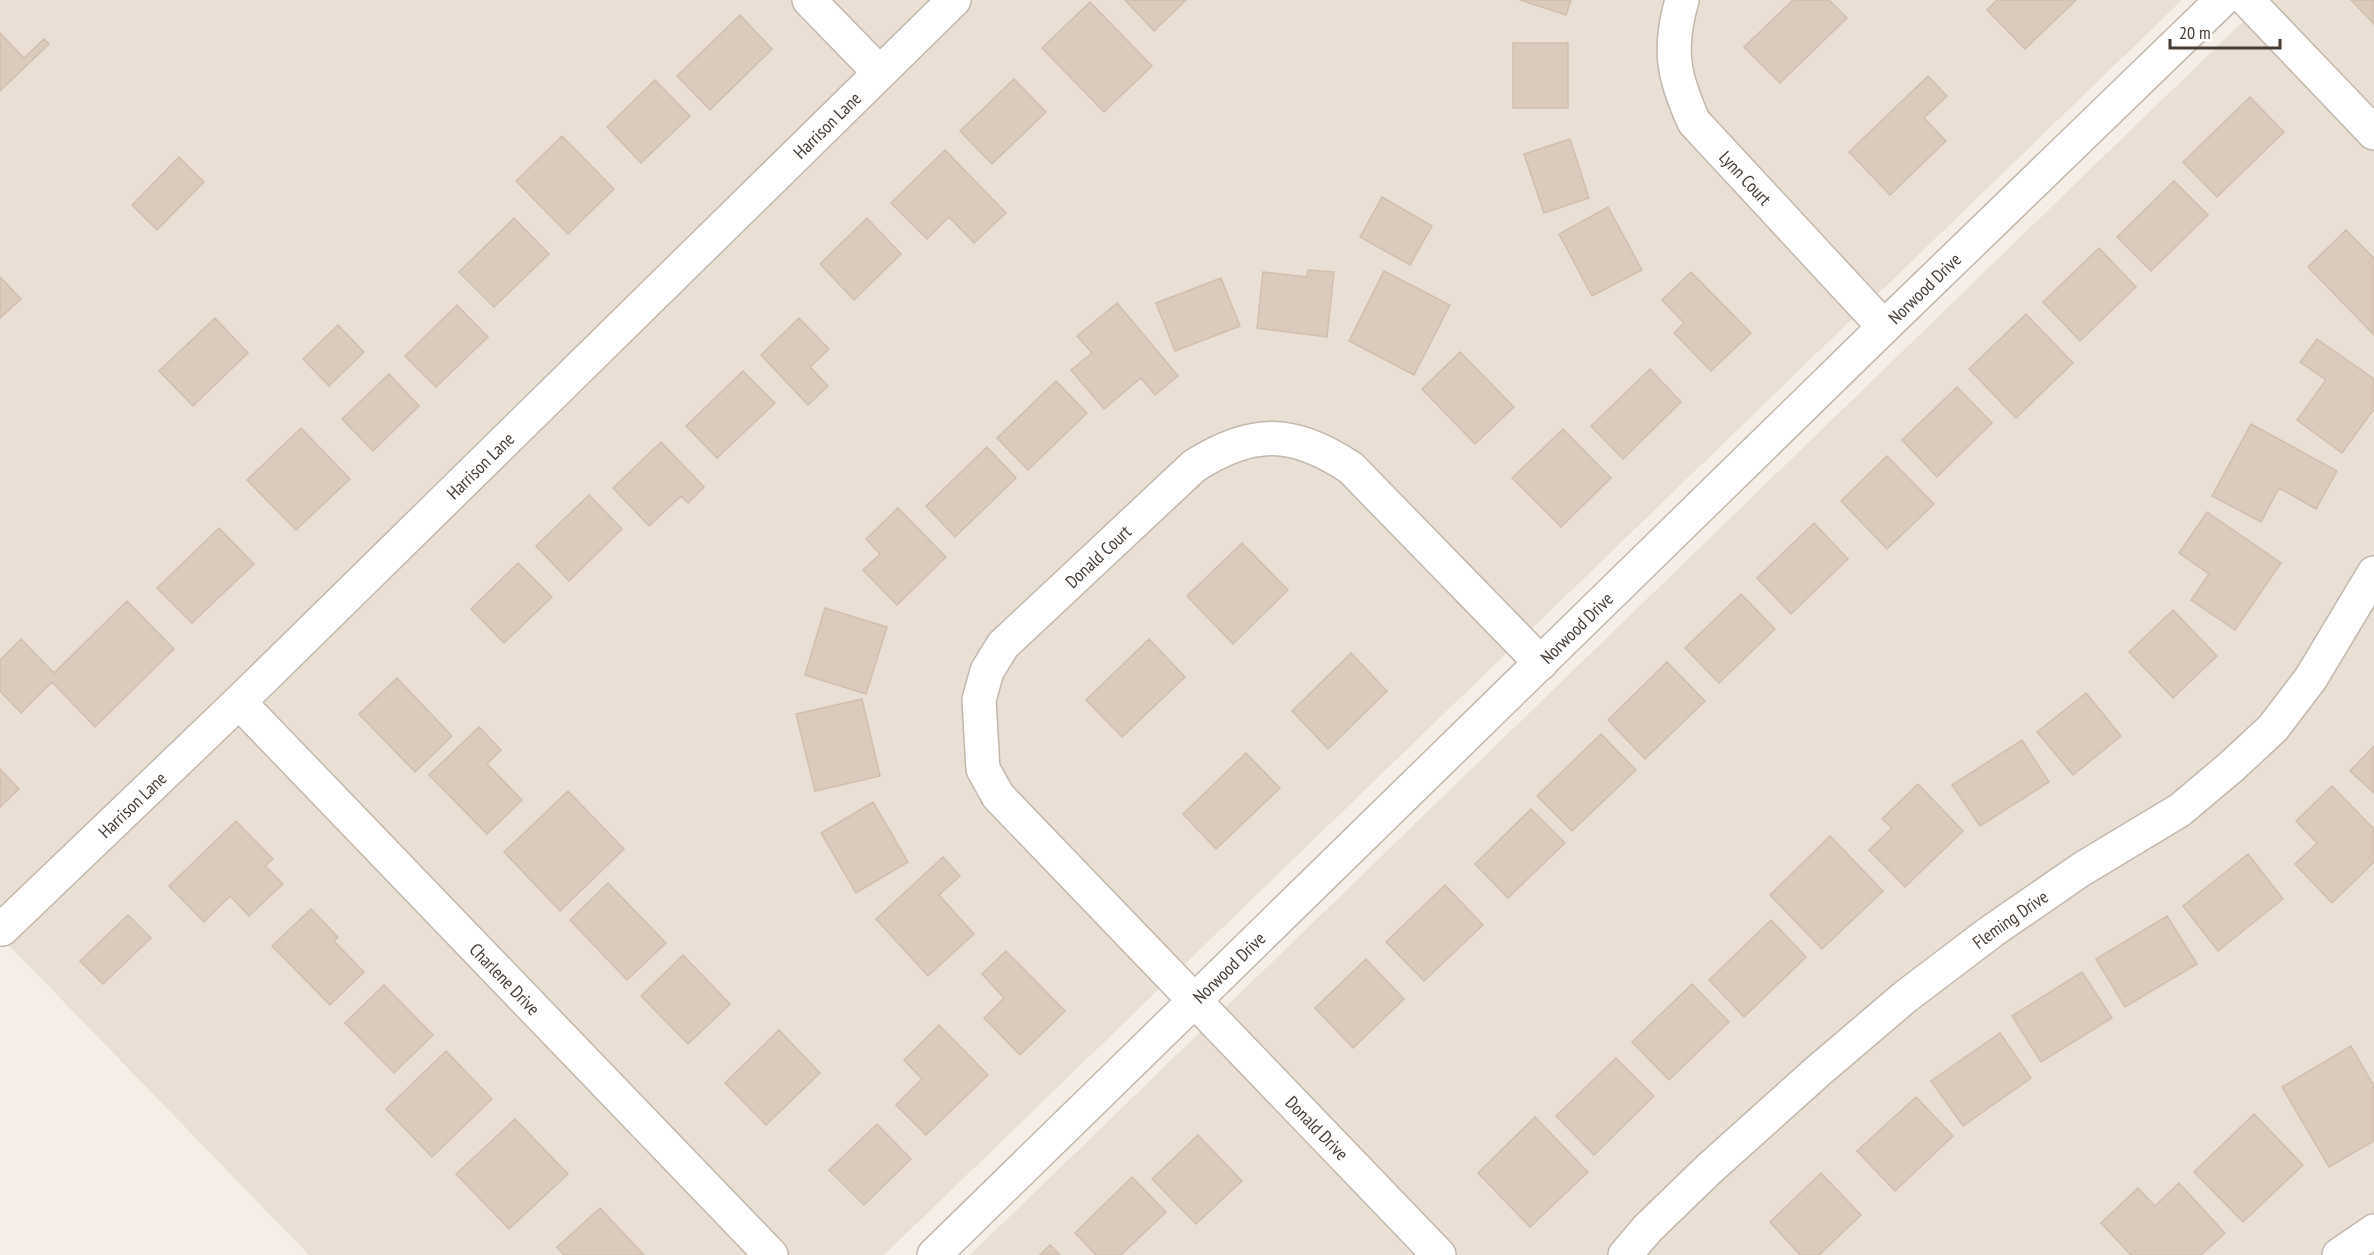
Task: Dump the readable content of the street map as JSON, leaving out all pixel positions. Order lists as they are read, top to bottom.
{
  "streets": {
    "street": [
      "Harrison Lane",
      "Lynn Court",
      "Norwood Drive",
      "Donald Court",
      "Fleming Drive",
      "Charlene Drive",
      "Donald Drive"
    ]
  },
  "crossings": [
    ["Harrison Lane", "Charlene Drive"],
    ["Lynn Court", "Norwood Drive"],
    ["Norwood Drive", "Donald Court"],
    ["Norwood Drive", "Donald Drive"],
    ["Donald Court", "Donald Drive"]
  ],
  "scale_bar": "20 m"
}
